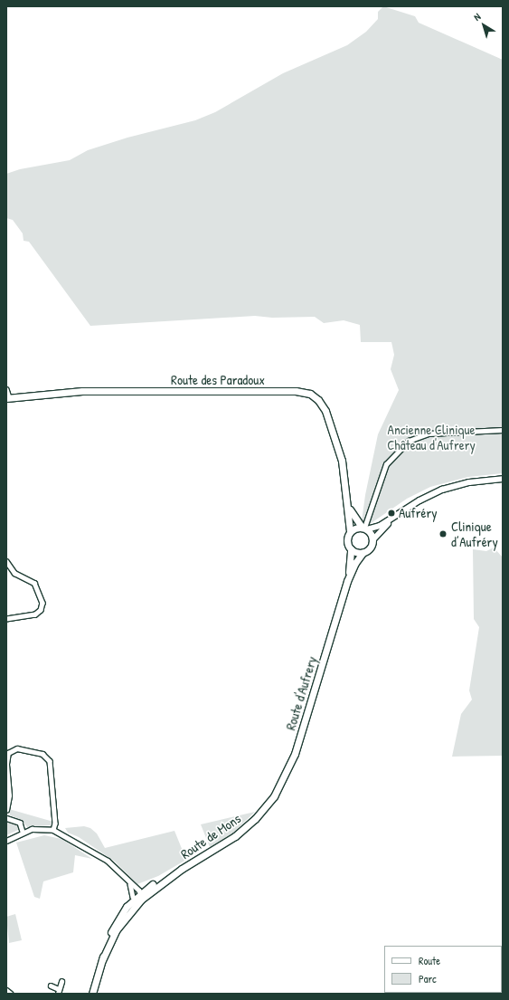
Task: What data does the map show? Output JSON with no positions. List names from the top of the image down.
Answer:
{
  "streets": {
    "main road": ["Route des Paradoux", "Route d'Aufrery", "Route de Mons"]
  },
  "crossings": [
    ["Route des Paradoux", "Route d'Aufrery"],
    ["Route d'Aufrery", "Route de Mons"]
  ],
  "parks": ["Ancienne Clinique Château d'Aufrery"],
  "places": ["Aufréry", "Clinique d’Aufréry"],
  "legend": ["Route", "Parc"],
  "north": "top left"
}
